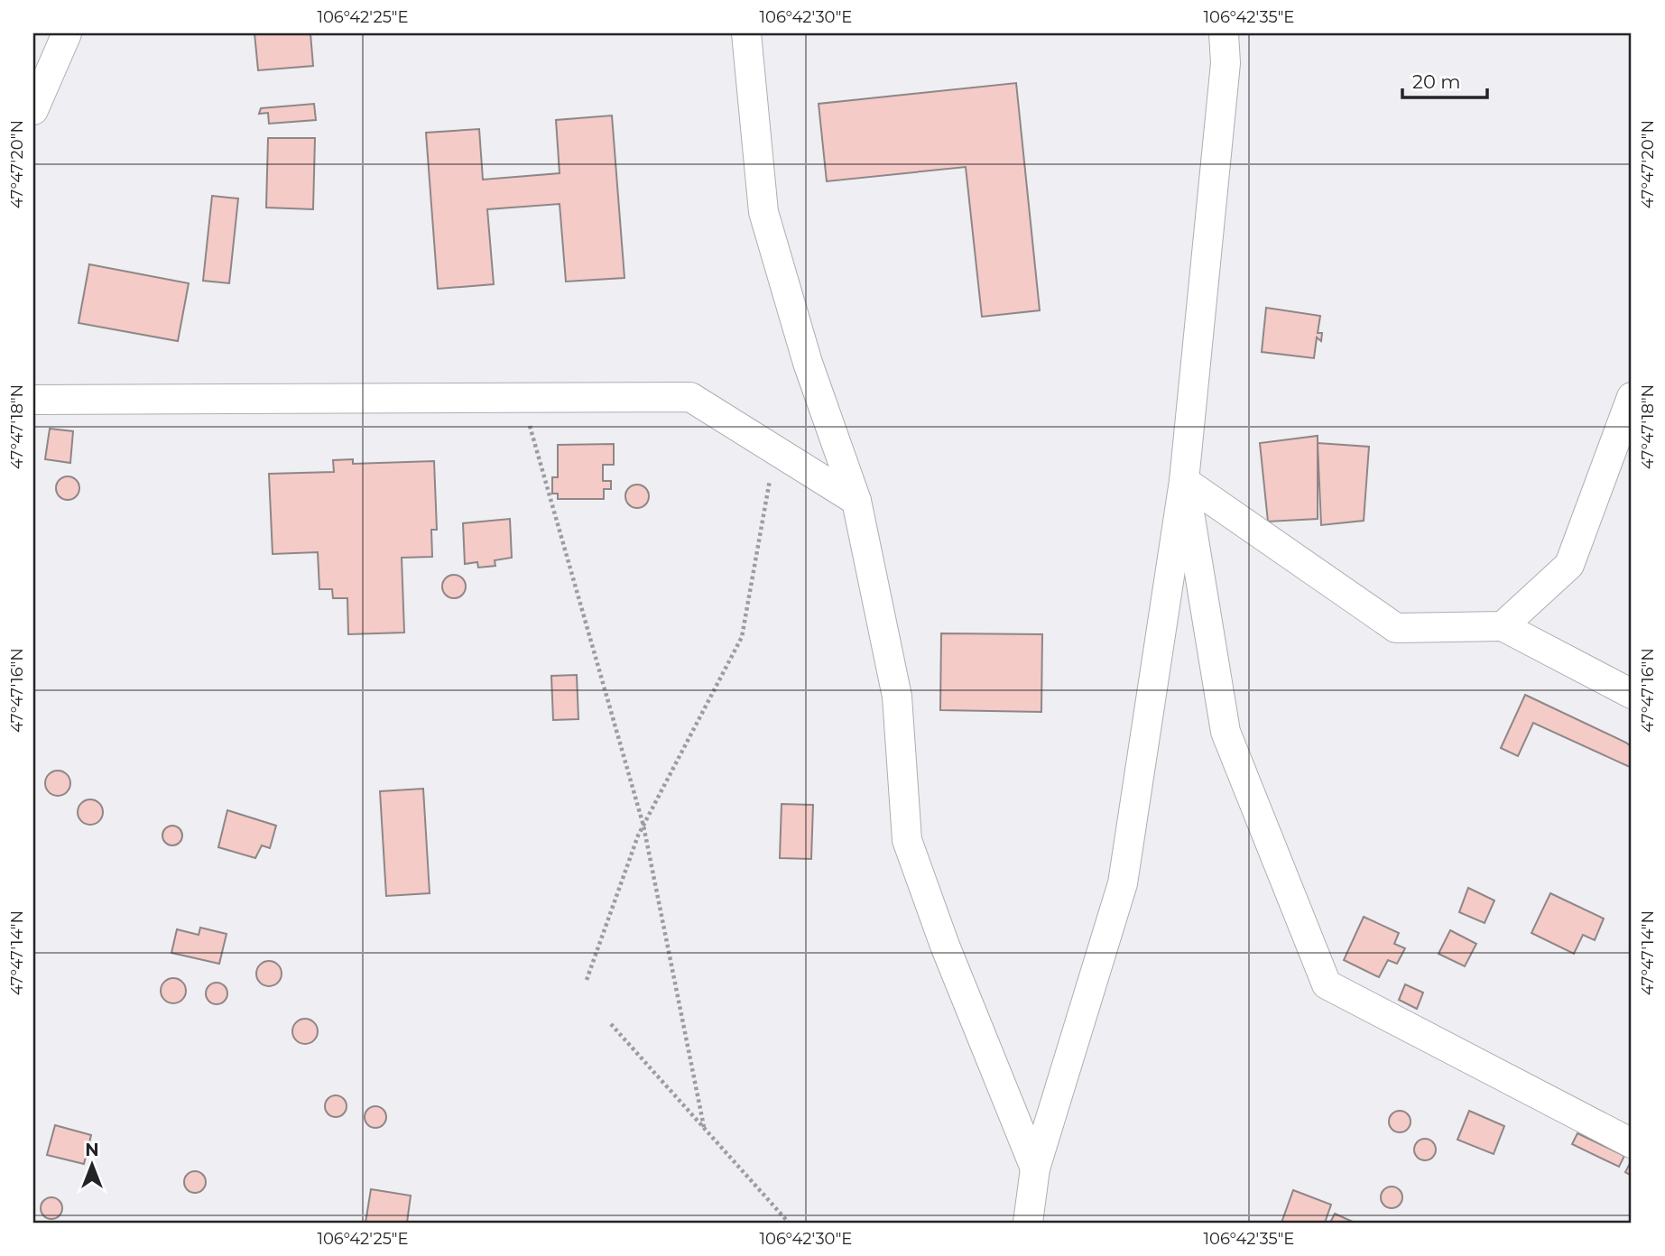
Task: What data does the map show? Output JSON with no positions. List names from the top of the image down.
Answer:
{
  "scale_bar": "20 m",
  "north": "top",
  "coordinates": [
    "106°42'25\"E",
    "106°42'30\"E",
    "106°42'35\"E",
    "47°47'20\"N",
    "47°47'18\"N",
    "47°47'16\"N",
    "47°47'14\"N"
  ]
}
